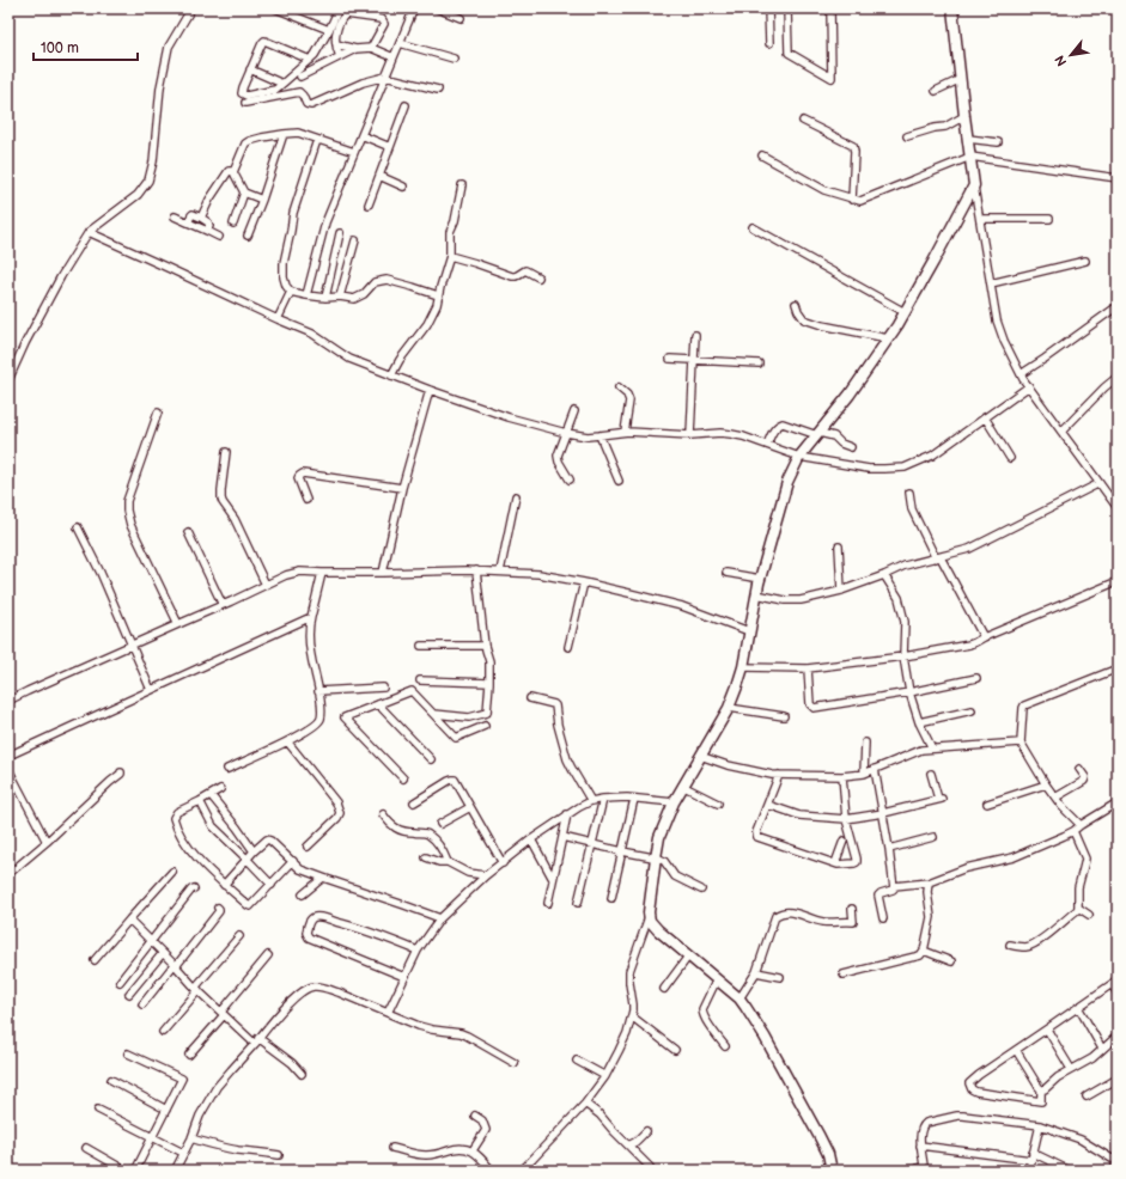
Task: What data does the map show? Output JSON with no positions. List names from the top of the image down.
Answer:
{
  "scale_bar": "100 m",
  "north": "bottom left"
}
